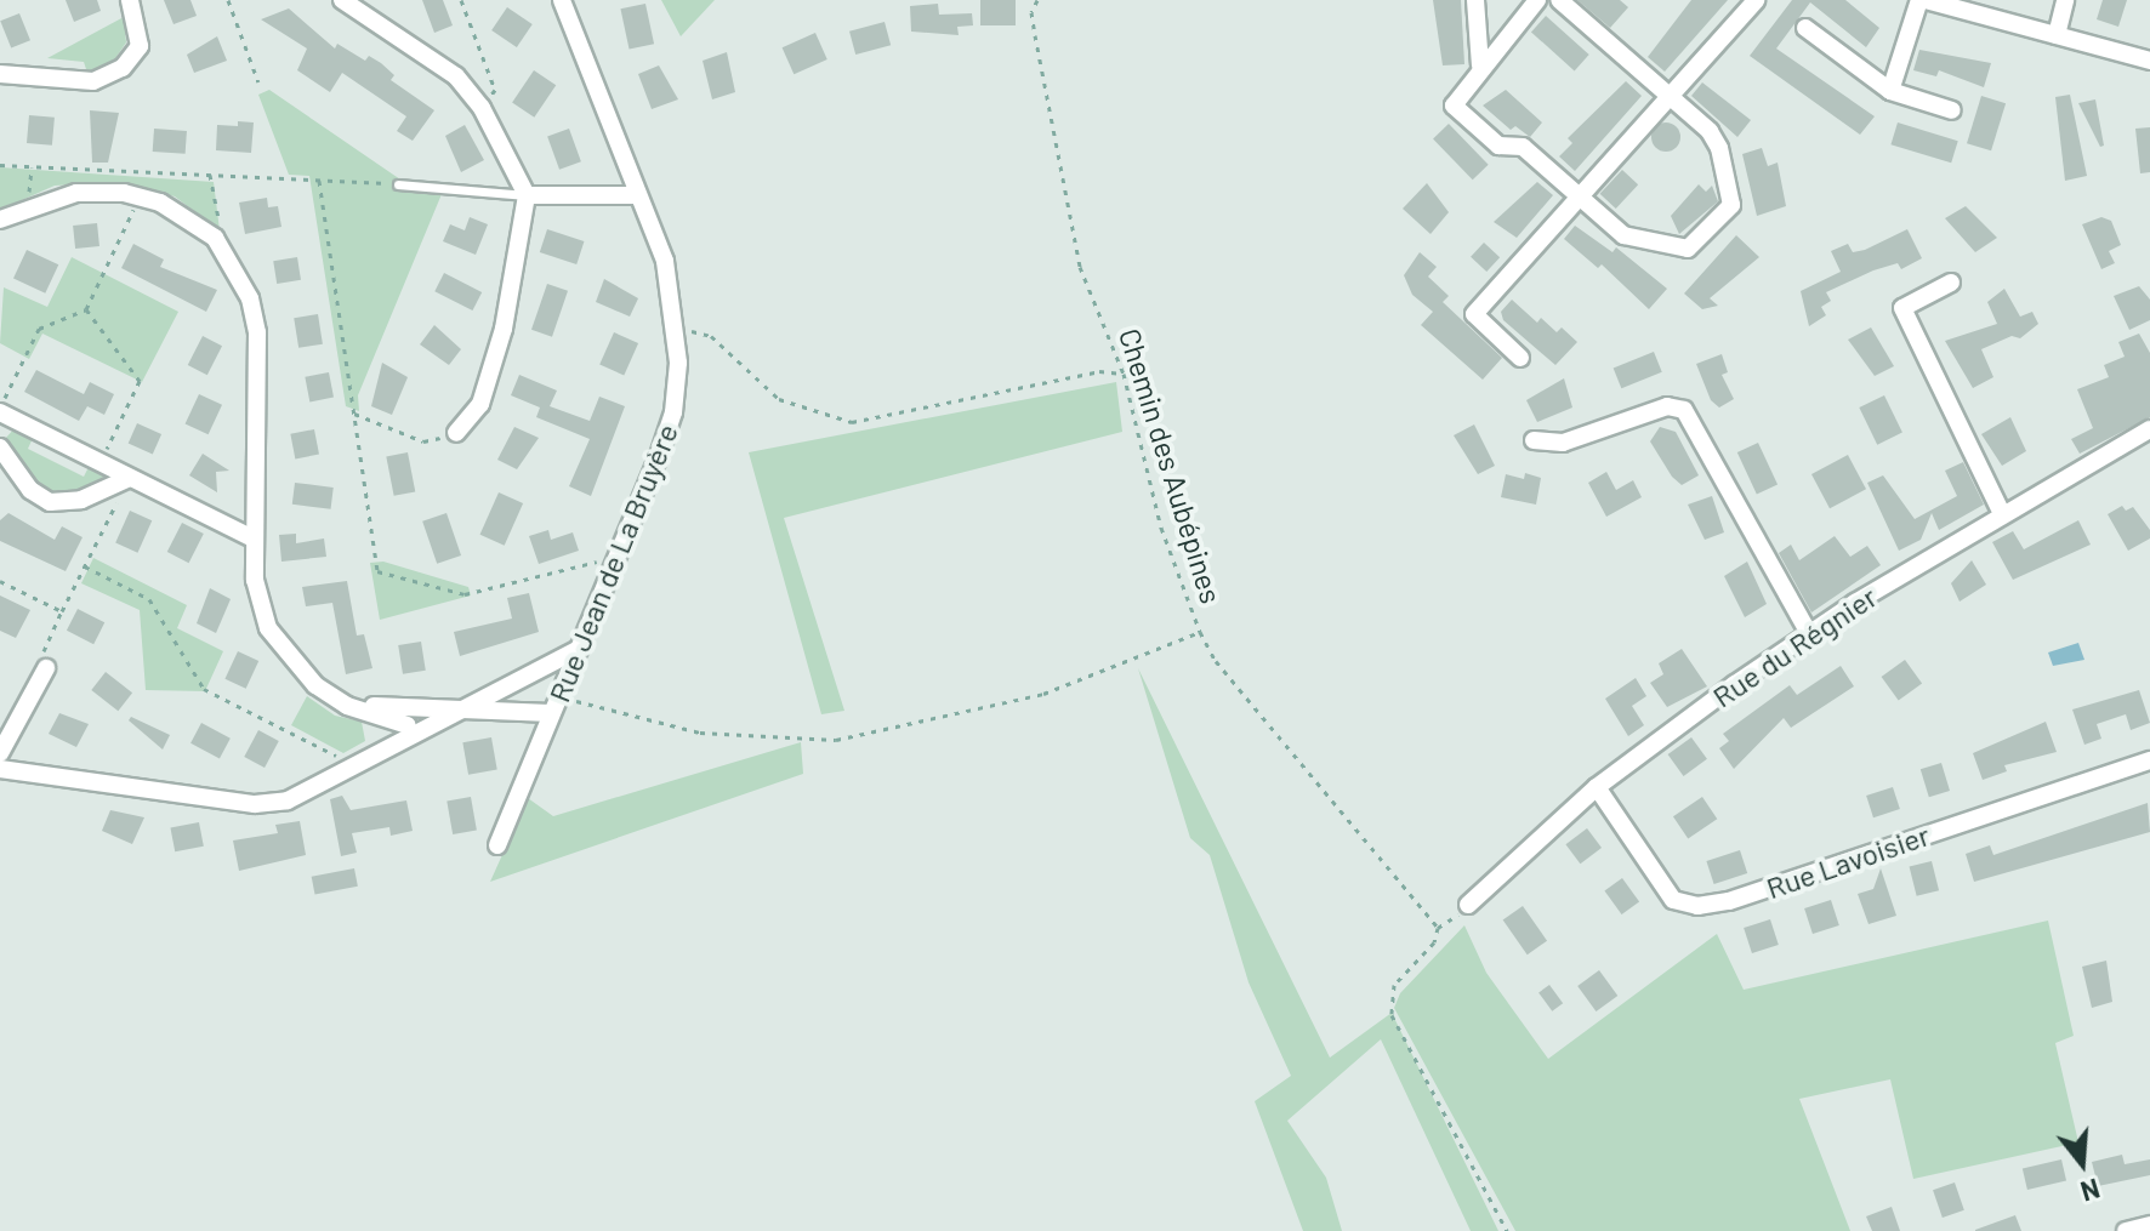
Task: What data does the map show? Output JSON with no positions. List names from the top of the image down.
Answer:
{
  "streets": {
    "street": ["Rue Jean de La Bruyère", "Rue du Régnier", "Rue Lavoisier"],
    "path": ["Chemin des Aubépines"]
  },
  "crossings": [
    ["Rue du Régnier", "Rue Lavoisier"]
  ],
  "north": "bottom"
}
